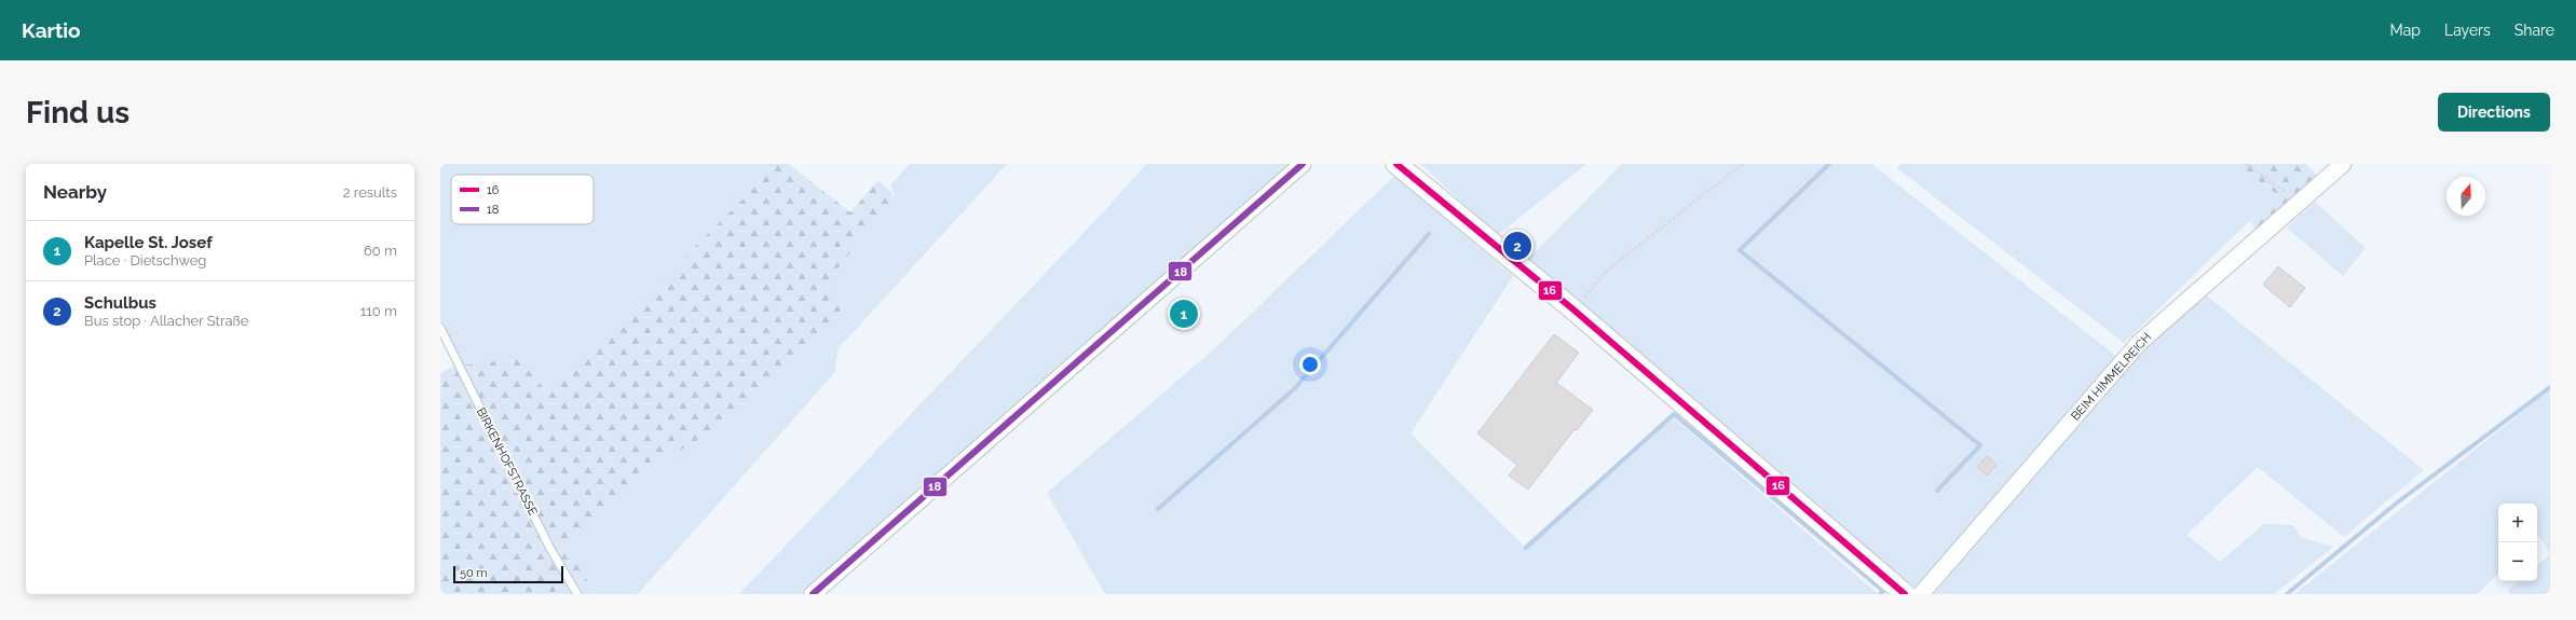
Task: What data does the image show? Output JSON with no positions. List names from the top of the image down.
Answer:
{
  "streets": {
    "street": ["BEIM HIMMELREICH"],
    "lane": ["BIRKENHOFSTRASSE"]
  },
  "lines": ["transit line 16", "transit line 18"],
  "legend": ["16", "18"],
  "scale_bar": "50 m",
  "north": "top",
  "page": {
    "header": "Kartio",
    "nav": ["Map", "Layers", "Share"],
    "buttons": "Directions",
    "title": "Find us",
    "heading": ["Nearby", "2 results"],
    "list": [
      {
        "mark": "1",
        "name": "Kapelle St. Josef",
        "note": "Place · Dietschweg",
        "value": "60 m"
      },
      {
        "mark": "2",
        "name": "Schulbus",
        "note": "Bus stop · Allacher Straße",
        "value": "110 m"
      }
    ],
    "pins": ["2", "1"],
    "map_buttons": ["+", "−"],
    "scale": "50 m"
  }
}
